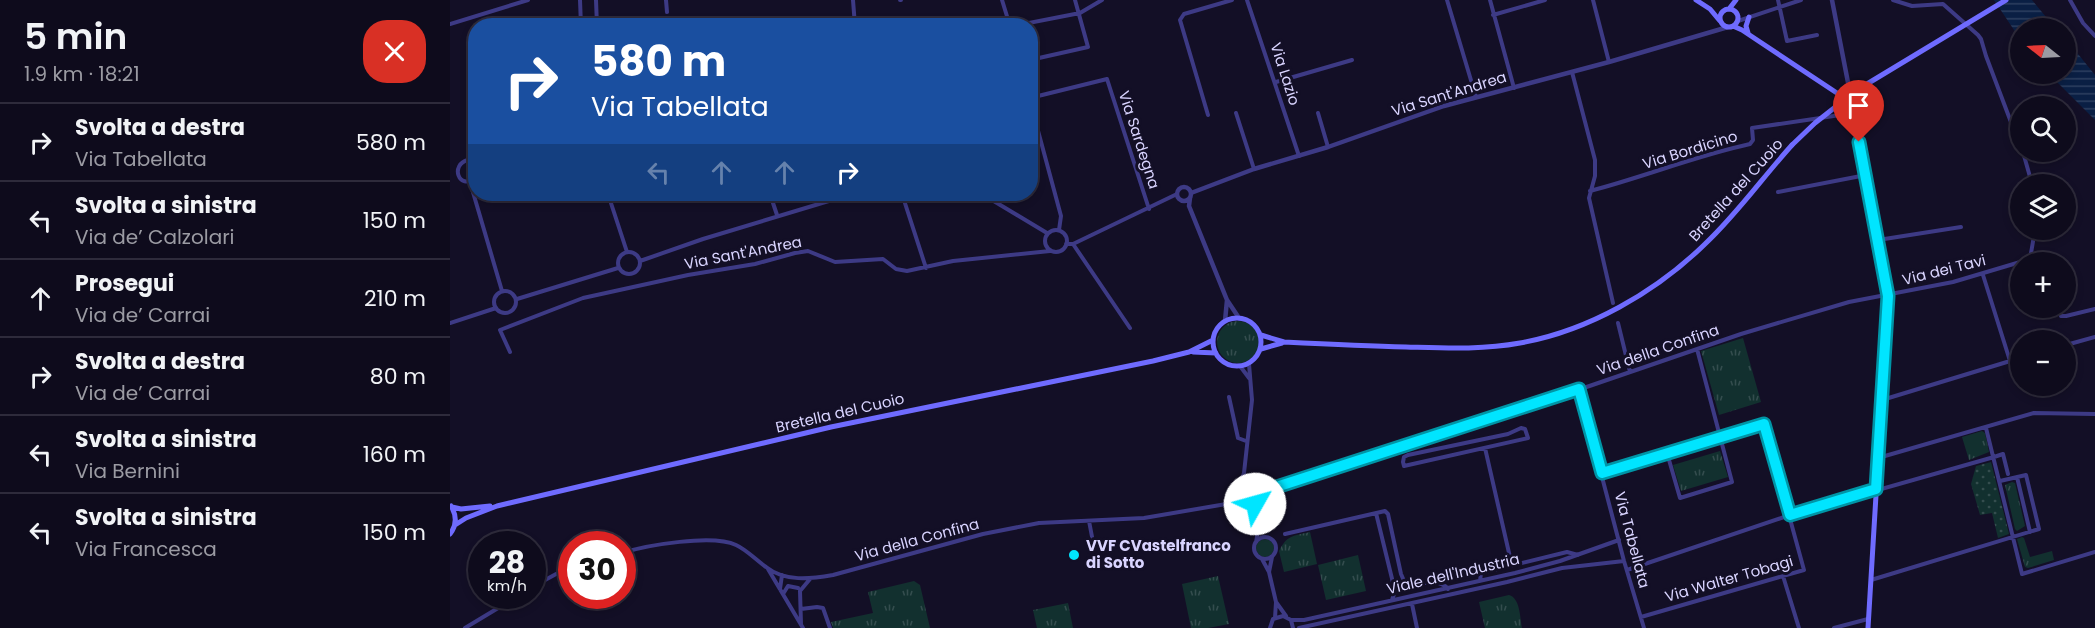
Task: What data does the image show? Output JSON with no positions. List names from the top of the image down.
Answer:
{
  "streets": {
    "main road": ["Bretella del Cuoio"],
    "street": [
      "Via Lazio",
      "Via Sant'Andrea",
      "Via Sardegna",
      "Via Bordicino",
      "Via dei Tavi",
      "Via della Confina",
      "Via Tabellata",
      "Viale dell'Industria",
      "Via Walter Tobagi"
    ]
  },
  "crossings": [
    ["Via Lazio", "Via Sant'Andrea"],
    ["Via Sant'Andrea", "Via Sardegna"],
    ["Via dei Tavi", "Via della Confina"],
    ["Via della Confina", "Via Tabellata"],
    ["Via Tabellata", "Viale dell'Industria"],
    ["Via Tabellata", "Via Walter Tobagi"]
  ],
  "places": ["VVF CVastelfranco di Sotto"],
  "north": "left",
  "page": {
    "heading": ["5 min", "1.9 km · 18:21"],
    "map_buttons": ["+", "−"],
    "turn": ["580 m", "Via Tabellata"],
    "list": [
      {
        "name": "Svolta a destra",
        "note": "Via Tabellata",
        "value": "580 m"
      },
      {
        "name": "Svolta a sinistra",
        "note": "Via de’ Calzolari",
        "value": "150 m"
      },
      {
        "name": "Prosegui",
        "note": "Via de’ Carrai",
        "value": "210 m"
      },
      {
        "name": "Svolta a destra",
        "note": "Via de’ Carrai",
        "value": "80 m"
      },
      {
        "name": "Svolta a sinistra",
        "note": "Via Bernini",
        "value": "160 m"
      },
      {
        "name": "Svolta a sinistra",
        "note": "Via Francesca",
        "value": "150 m"
      }
    ],
    "speed": "28 km/h",
    "limit": "30"
  }
}
